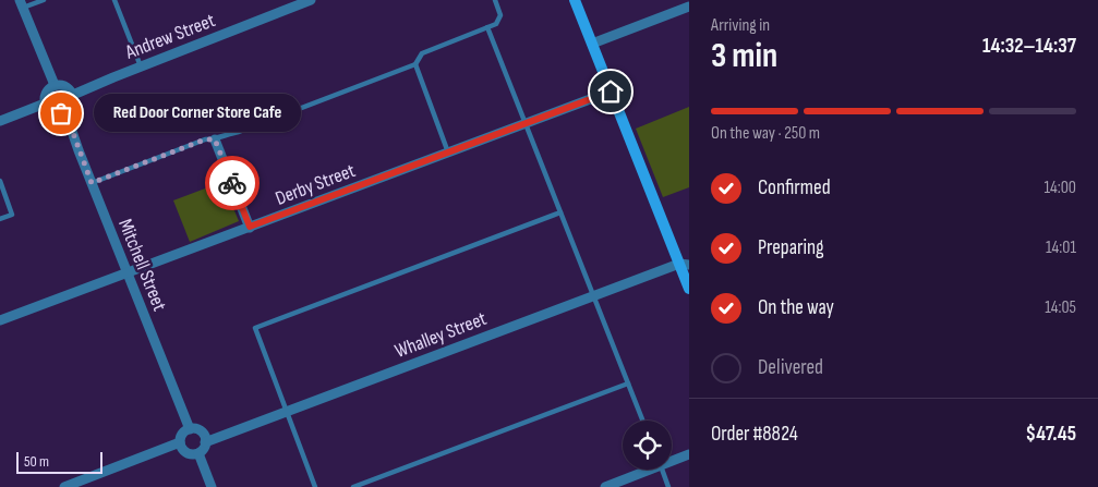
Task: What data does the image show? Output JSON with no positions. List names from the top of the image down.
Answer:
{
  "streets": {
    "street": [
      "Andrew Street",
      "Derby Street",
      "Mitchell Street",
      "Whalley Street"
    ]
  },
  "crossings": [
    ["Andrew Street", "Mitchell Street"],
    ["Derby Street", "Mitchell Street"],
    ["Mitchell Street", "Whalley Street"]
  ],
  "places": ["Red Door Corner Store Cafe"],
  "scale_bar": "50 m",
  "page": {
    "heading": ["3 min", "Arriving in", "14:32–14:37"],
    "panel": ["Order #8824", "$47.45"],
    "bar": "On the way · 250 m",
    "bubble": "Red Door Corner Store Cafe",
    "list": [
      ["Confirmed", "14:00"],
      ["Preparing", "14:01"],
      ["On the way", "14:05"],
      "Delivered"
    ],
    "scale": "50 m"
  }
}
